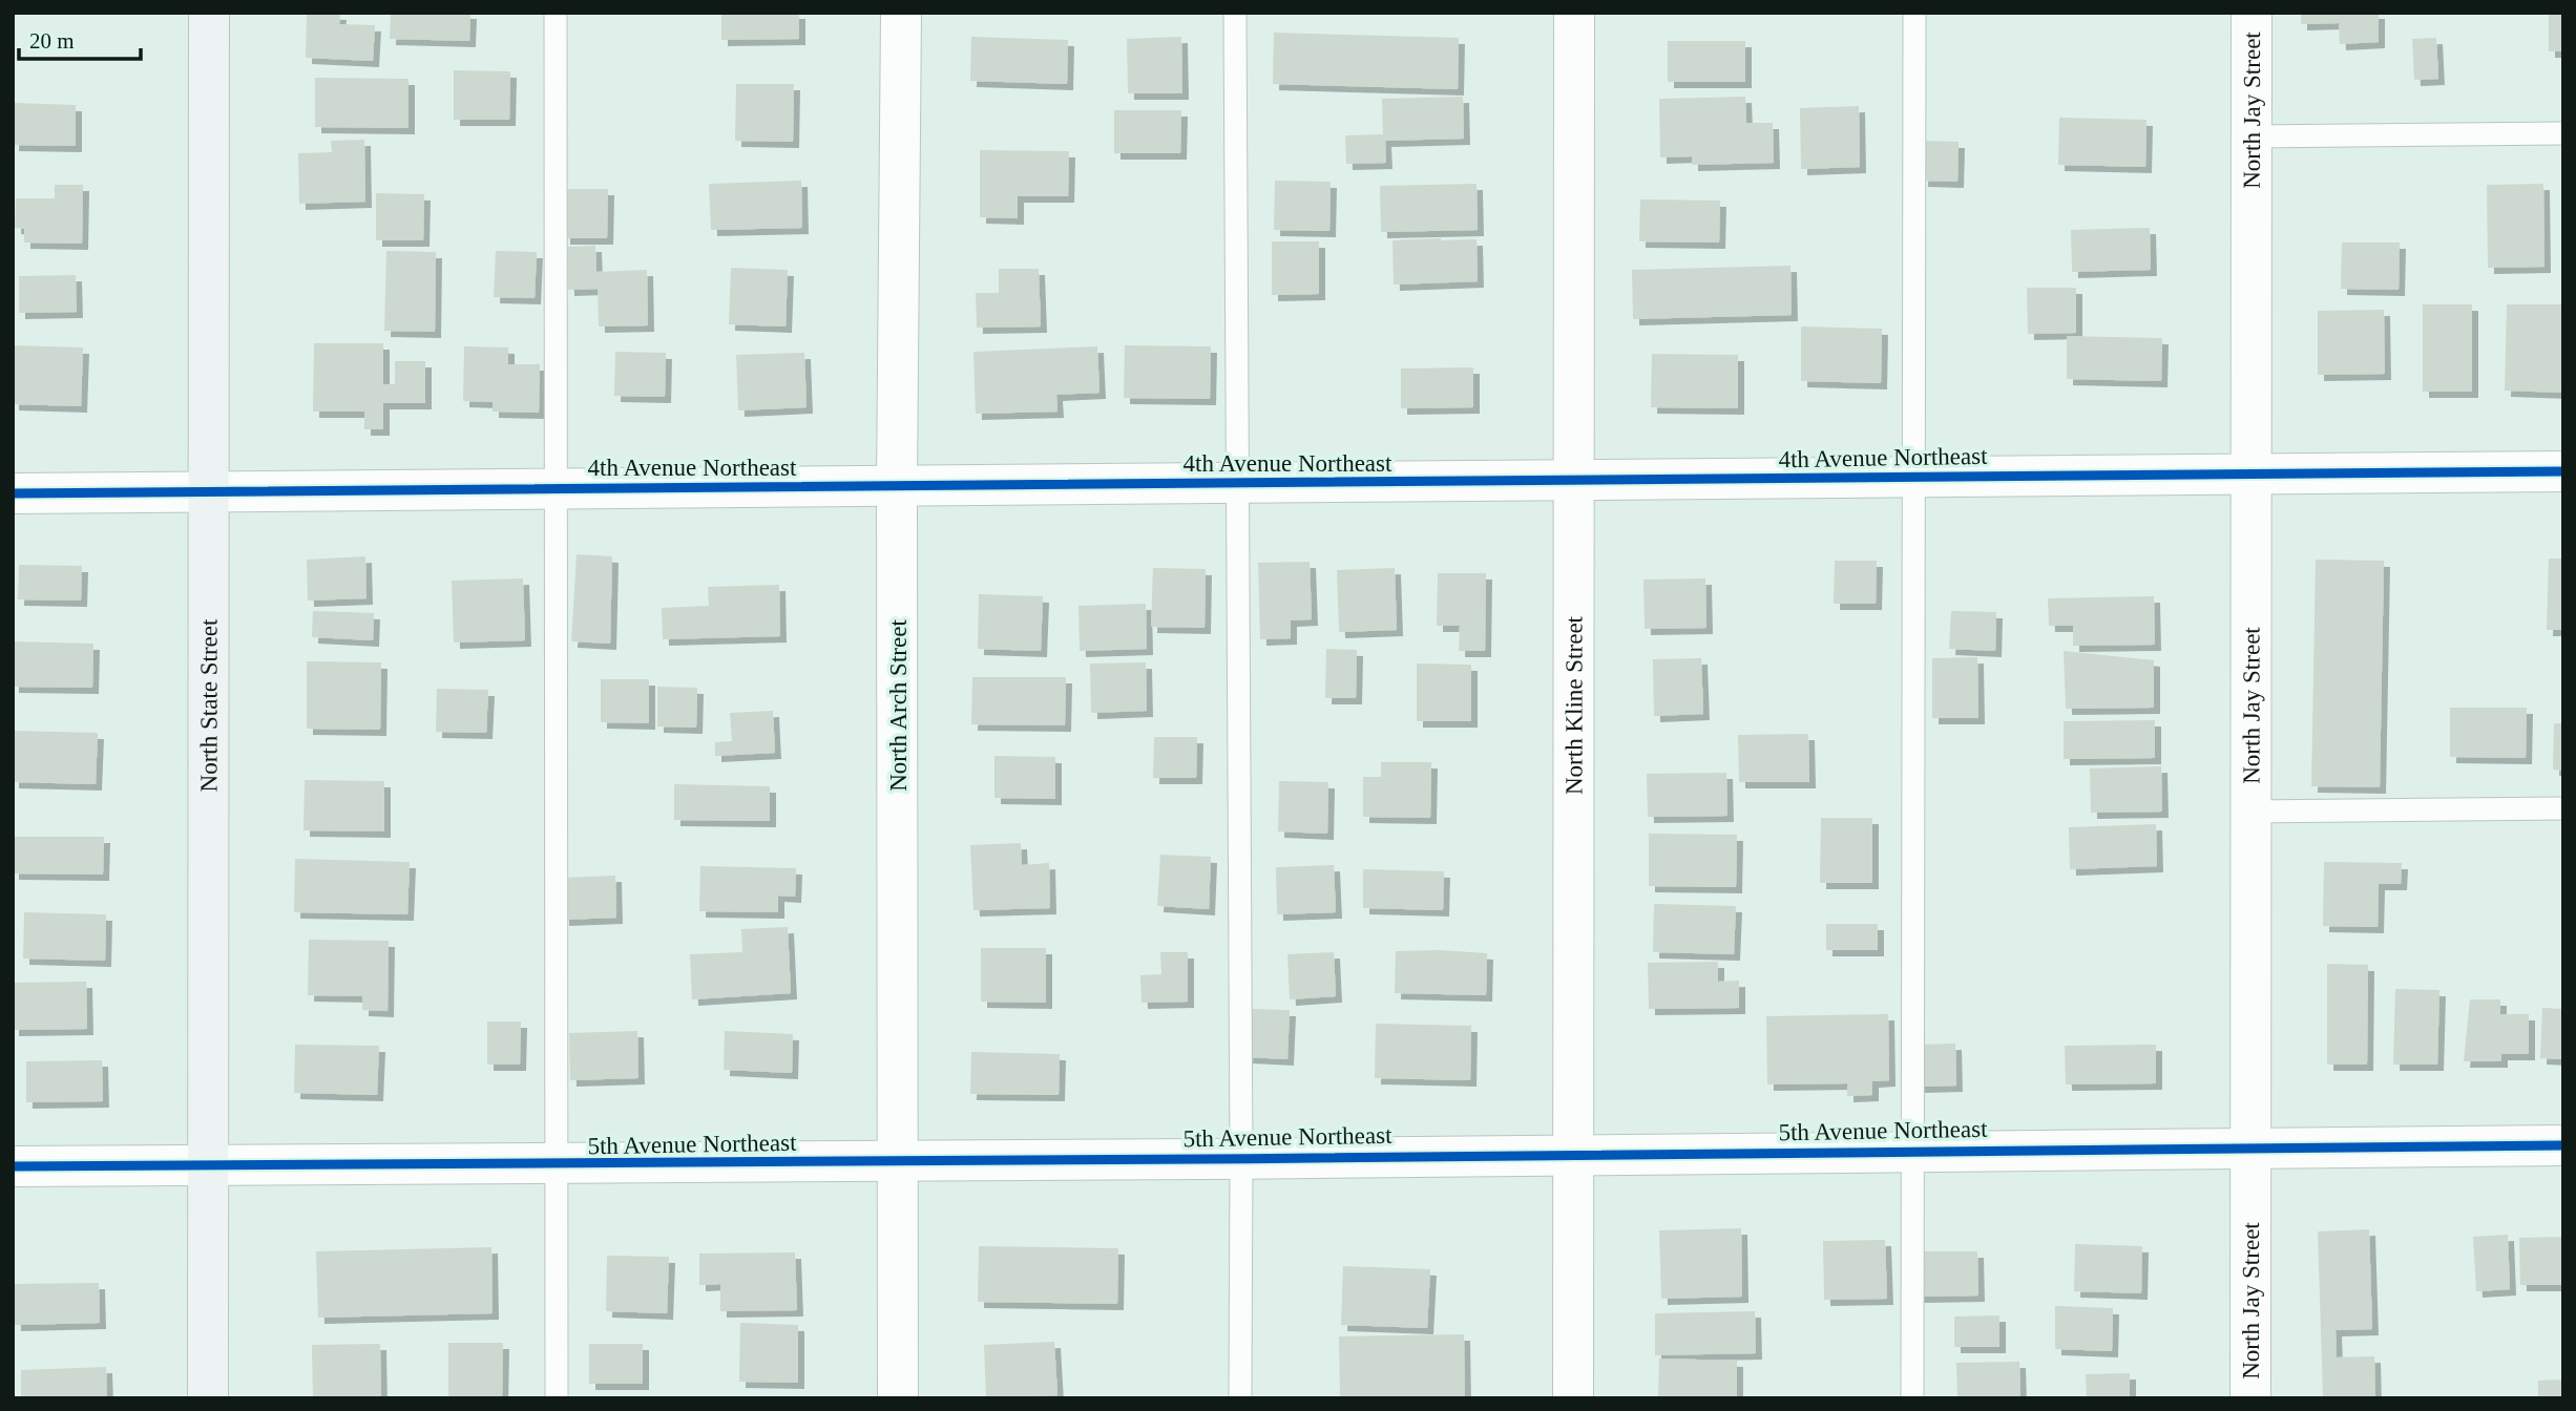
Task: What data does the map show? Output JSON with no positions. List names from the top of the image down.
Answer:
{
  "streets": {
    "street": [
      "North Jay Street",
      "4th Avenue Northeast",
      "North State Street",
      "North Arch Street",
      "North Kline Street",
      "5th Avenue Northeast"
    ]
  },
  "crossings": [
    ["North Jay Street", "4th Avenue Northeast"],
    ["North Jay Street", "5th Avenue Northeast"],
    ["4th Avenue Northeast", "North State Street"],
    ["4th Avenue Northeast", "North Arch Street"],
    ["4th Avenue Northeast", "North Kline Street"],
    ["North State Street", "5th Avenue Northeast"],
    ["North Arch Street", "5th Avenue Northeast"],
    ["North Kline Street", "5th Avenue Northeast"]
  ],
  "scale_bar": "20 m"
}
